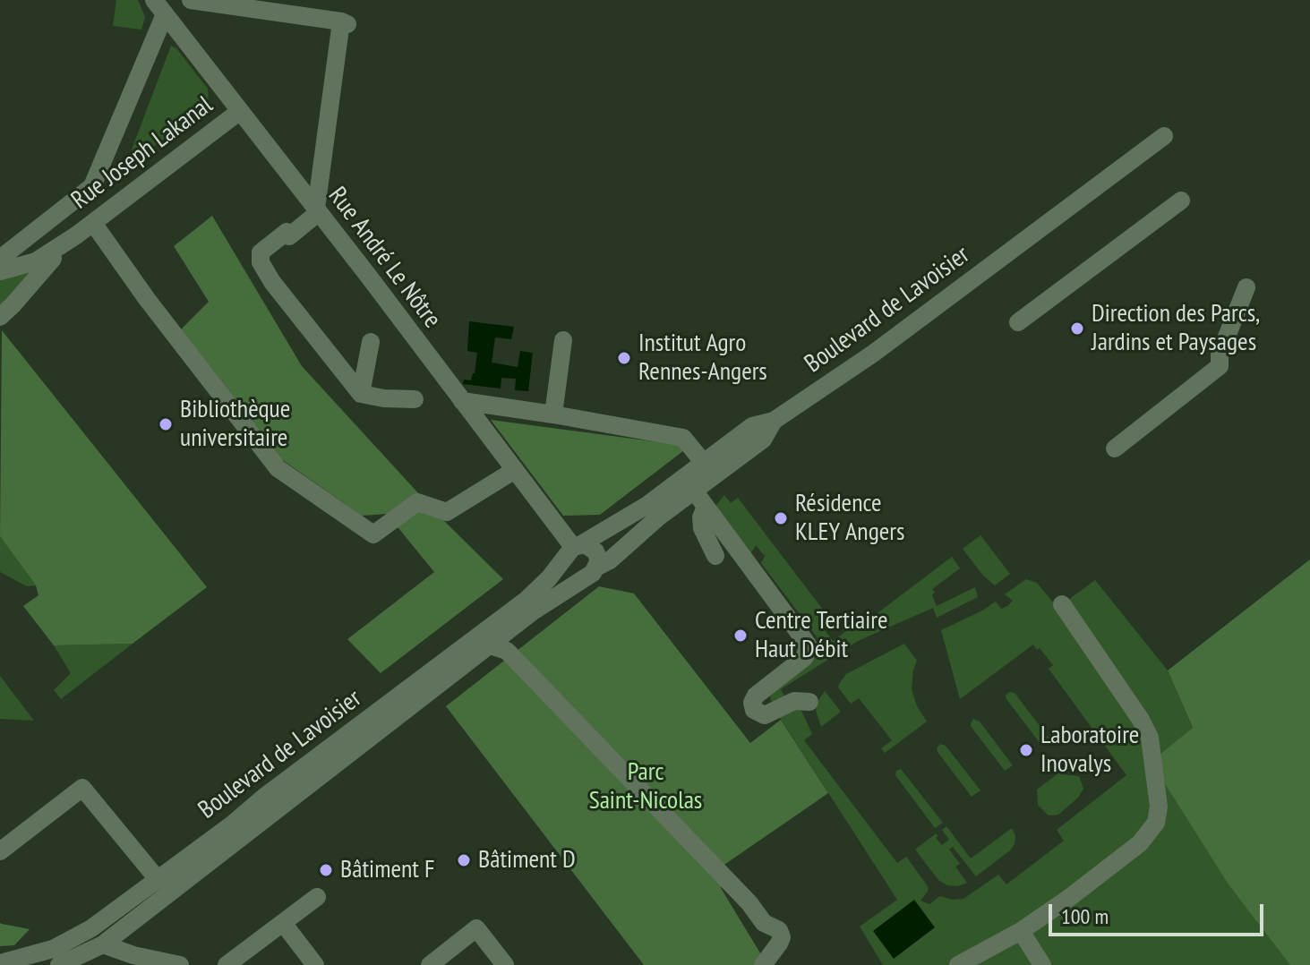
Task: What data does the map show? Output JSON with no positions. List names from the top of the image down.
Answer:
{
  "streets": {
    "street": ["Rue Joseph Lakanal", "Rue André Le Nôtre", "Boulevard de Lavoisier"]
  },
  "crossings": [
    ["Rue Joseph Lakanal", "Rue André Le Nôtre"],
    ["Rue André Le Nôtre", "Boulevard de Lavoisier"]
  ],
  "parks": ["Parc Saint-Nicolas"],
  "places": [
    "Direction des Parcs, Jardins et Paysages",
    "Institut Agro Rennes-Angers",
    "Bibliothèque universitaire",
    "Résidence KLEY Angers",
    "Centre Tertiaire Haut Débit",
    "Laboratoire Inovalys",
    "Bâtiment D",
    "Bâtiment F"
  ],
  "scale_bar": "100 m"
}
